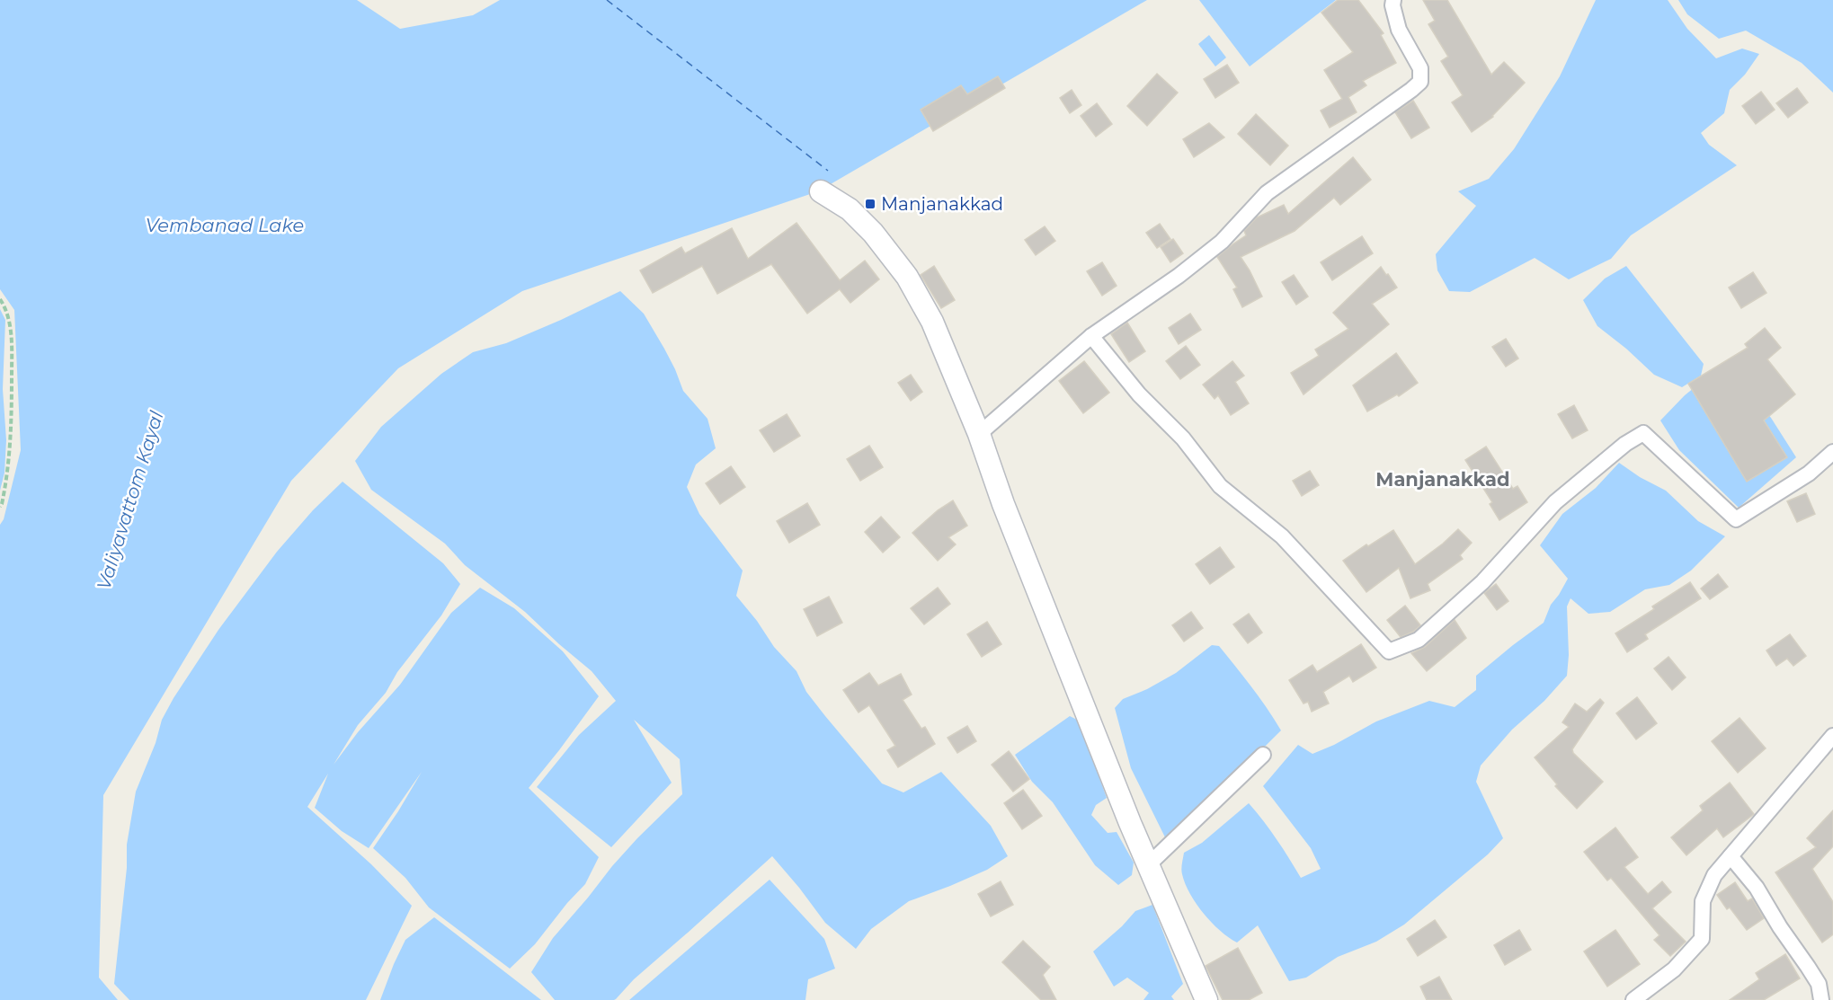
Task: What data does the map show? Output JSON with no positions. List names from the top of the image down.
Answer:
{
  "districts": ["Manjanakkad"],
  "water": ["Vembanad Lake", "Valiyavattom Kayal"],
  "places": {
    "transit": ["Manjanakkad"]
  }
}
